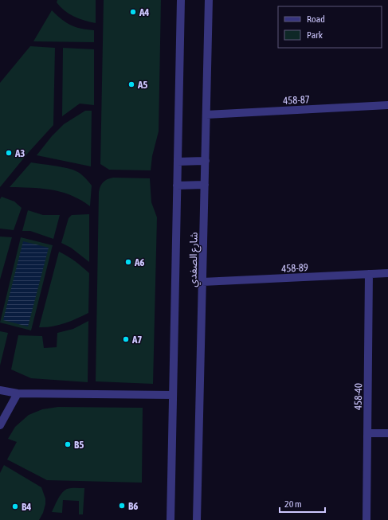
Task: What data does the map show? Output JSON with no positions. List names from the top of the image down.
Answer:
{
  "streets": {
    "street": [
      "458-87",
      "شارع الصفدي",
      "458-89",
      "458-40"
    ]
  },
  "crossings": [
    ["458-87", "شارع الصفدي"],
    ["شارع الصفدي", "458-89"],
    ["458-89", "458-40"]
  ],
  "places": [
    "A4",
    "A5",
    "A3",
    "A6",
    "A7",
    "B5",
    "B6",
    "B4"
  ],
  "legend": ["Road", "Park"],
  "scale_bar": "20 m"
}
